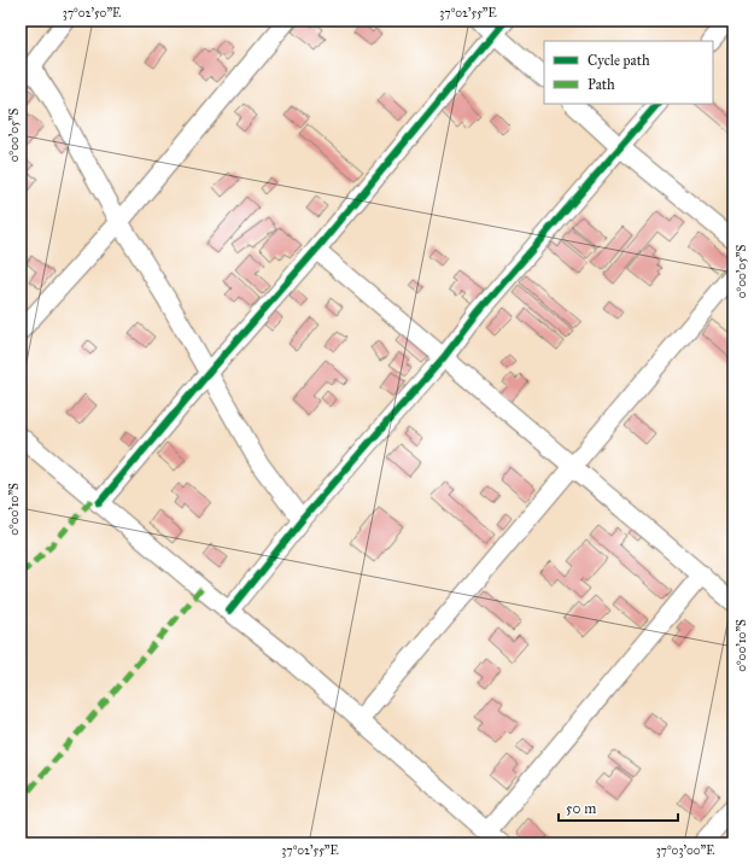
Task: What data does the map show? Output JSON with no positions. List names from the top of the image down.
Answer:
{
  "legend": ["Cycle path", "Path"],
  "scale_bar": "50 m",
  "coordinates": [
    "37°02'50\"E",
    "37°02'55\"E",
    "0°00'05\"S",
    "0°00'10\"S",
    "37°03'00\"E"
  ]
}
